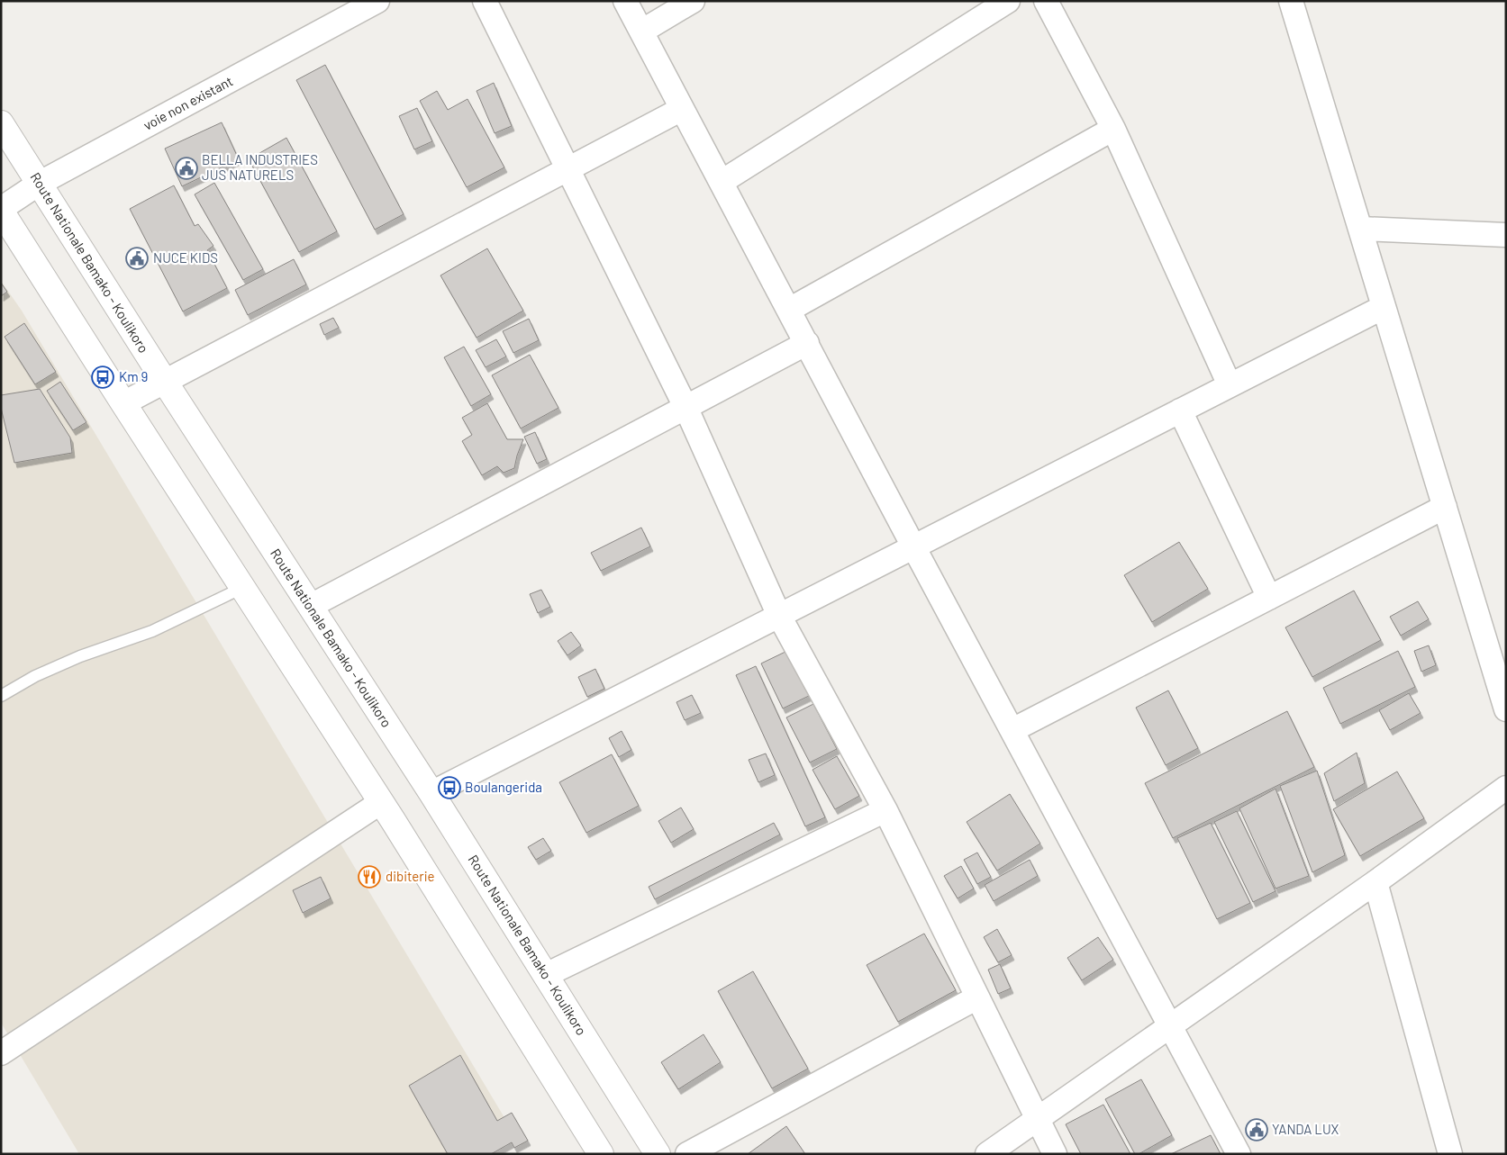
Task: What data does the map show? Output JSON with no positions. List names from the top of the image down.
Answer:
{
  "streets": {
    "main road": ["Route Nationale Bamako - Koulikoro"],
    "street": ["voie non existant"]
  },
  "crossings": [
    ["voie non existant", "Route Nationale Bamako - Koulikoro"]
  ],
  "places": {
    "public building": ["BELLA INDUSTRIES JUS NATURELS", "NUCE KIDS", "YANDA LUX"],
    "bus stop": ["Km 9", "Boulangerida"],
    "restaurant": ["dibiterie"]
  }
}
